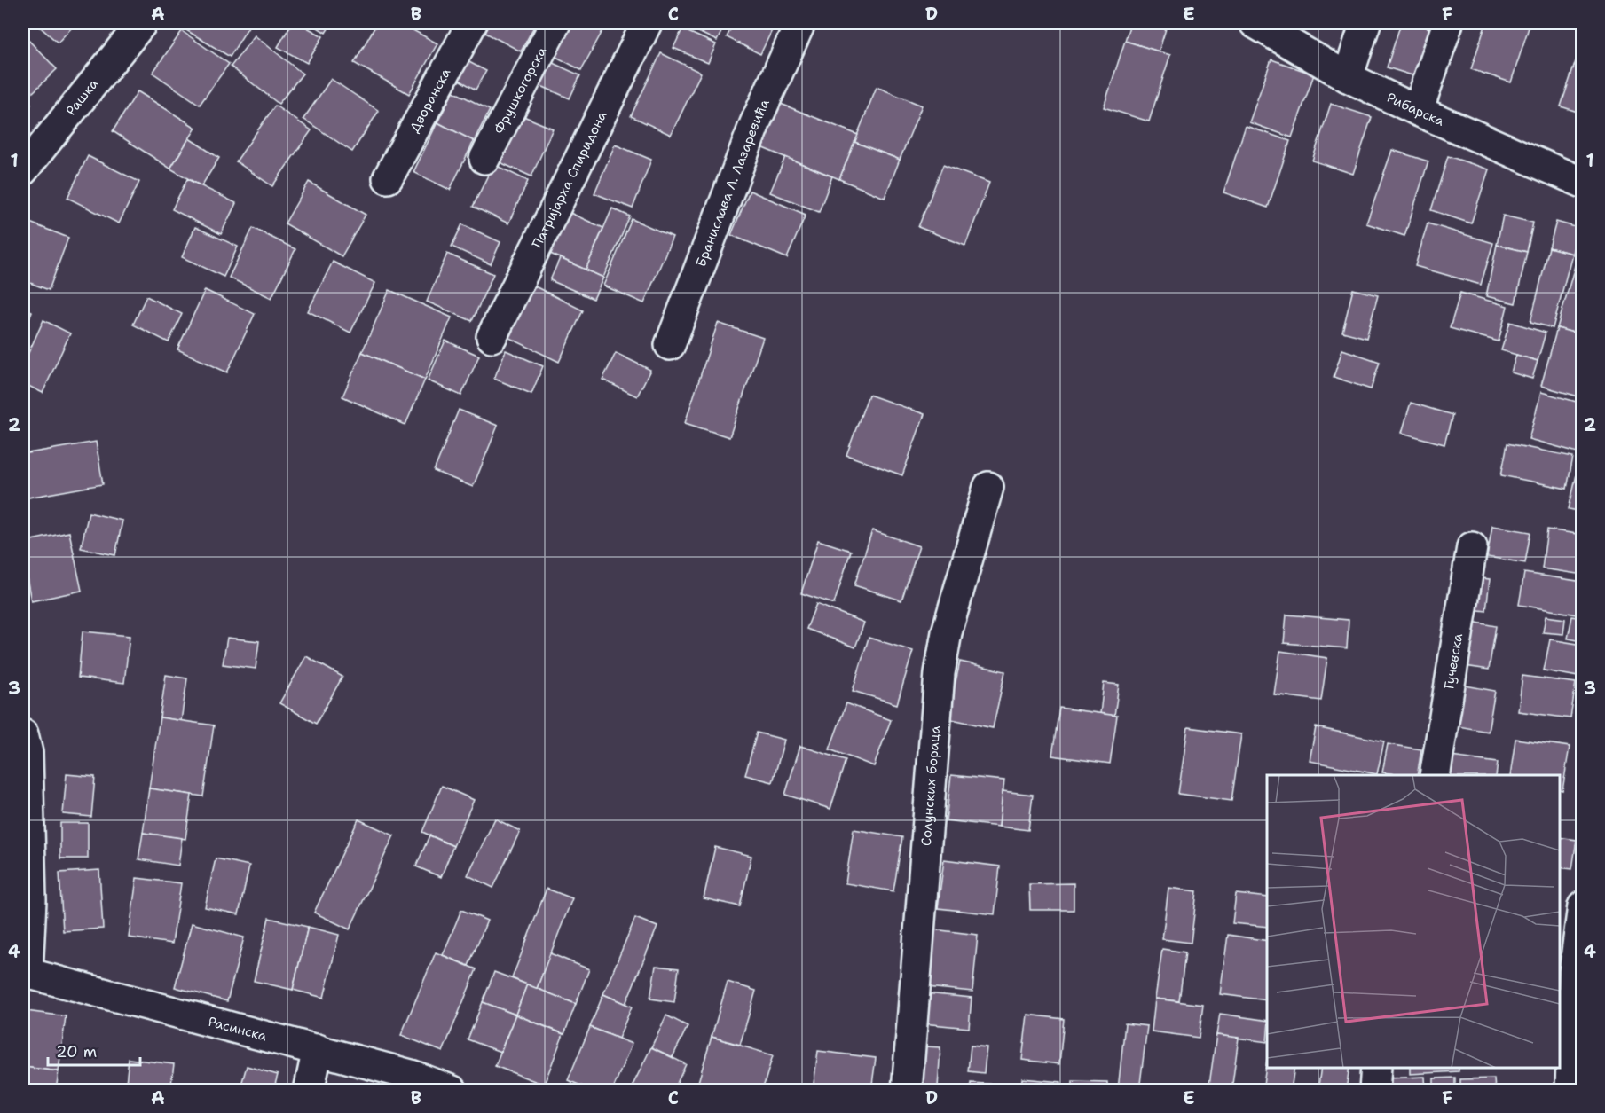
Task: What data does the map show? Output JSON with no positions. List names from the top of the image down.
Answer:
{
  "streets": {
    "street": [
      "Фрушкогорска",
      "Рашка",
      "Дворанска",
      "Рибарска",
      "Патријарха Спиридона",
      "Бранислава Л. Лазаревића",
      "Гучевска",
      "Солунских бораца",
      "Расинска"
    ]
  },
  "scale_bar": "20 m",
  "grid": {
    "columns": [
      "A",
      "B",
      "C",
      "D",
      "E",
      "F"
    ],
    "rows": [
      "1",
      "2",
      "3",
      "4"
    ]
  }
}
